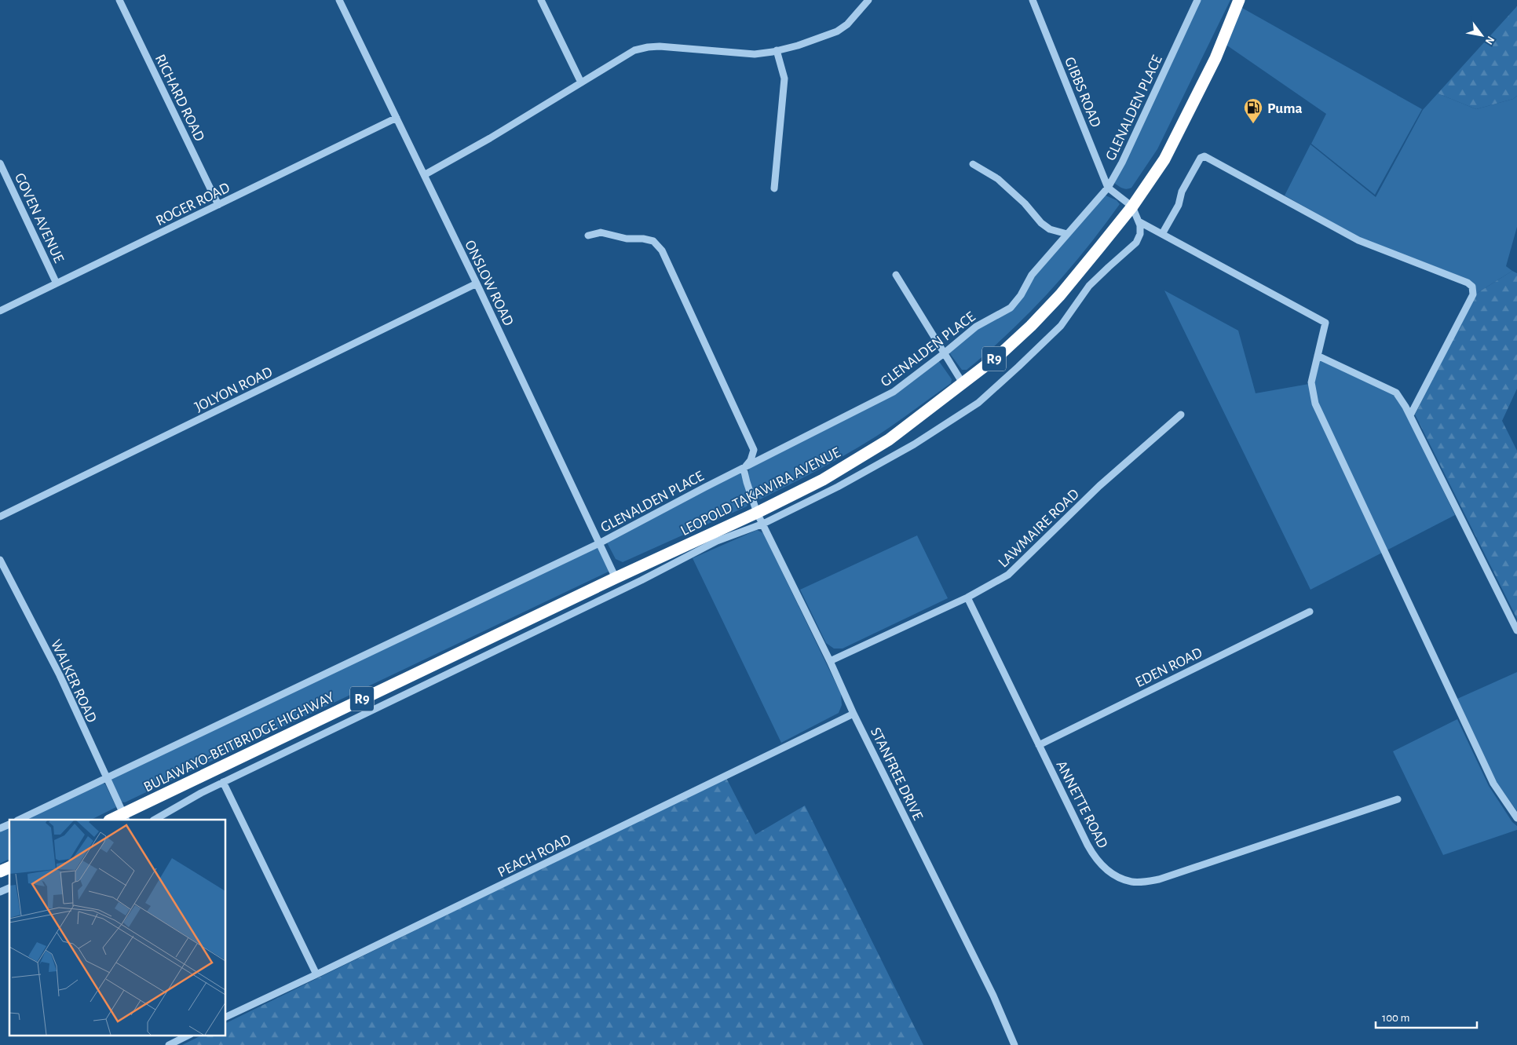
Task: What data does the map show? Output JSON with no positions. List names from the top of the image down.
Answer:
{
  "streets": {
    "highway": ["R9", "LEOPOLD TAKAWIRA AVENUE", "BULAWAYO-BEITBRIDGE HIGHWAY"],
    "street": [
      "GIBBS ROAD",
      "RICHARD ROAD",
      "GLENALDEN PLACE",
      "ROGER ROAD",
      "GOVEN AVENUE",
      "ONSLOW ROAD",
      "JOLYON ROAD",
      "LAWMAIRE ROAD",
      "EDEN ROAD",
      "WALKER ROAD",
      "STANFREE DRIVE",
      "ANNETTE ROAD",
      "PEACH ROAD"
    ]
  },
  "crossings": [
    ["GIBBS ROAD", "GLENALDEN PLACE"],
    ["RICHARD ROAD", "ROGER ROAD"],
    ["GLENALDEN PLACE", "ONSLOW ROAD"],
    ["GLENALDEN PLACE", "WALKER ROAD"],
    ["GLENALDEN PLACE", "STANFREE DRIVE"],
    ["ROGER ROAD", "GOVEN AVENUE"],
    ["ROGER ROAD", "ONSLOW ROAD"],
    ["ONSLOW ROAD", "JOLYON ROAD"],
    ["ONSLOW ROAD", "LEOPOLD TAKAWIRA AVENUE"],
    ["ONSLOW ROAD", "BULAWAYO-BEITBRIDGE HIGHWAY"],
    ["LEOPOLD TAKAWIRA AVENUE", "BULAWAYO-BEITBRIDGE HIGHWAY"],
    ["LEOPOLD TAKAWIRA AVENUE", "STANFREE DRIVE"],
    ["LAWMAIRE ROAD", "STANFREE DRIVE"],
    ["LAWMAIRE ROAD", "ANNETTE ROAD"],
    ["EDEN ROAD", "ANNETTE ROAD"],
    ["WALKER ROAD", "BULAWAYO-BEITBRIDGE HIGHWAY"],
    ["STANFREE DRIVE", "PEACH ROAD"]
  ],
  "places": {
    "fuel station": ["Puma"]
  },
  "scale_bar": "100 m",
  "north": "bottom right"
}
